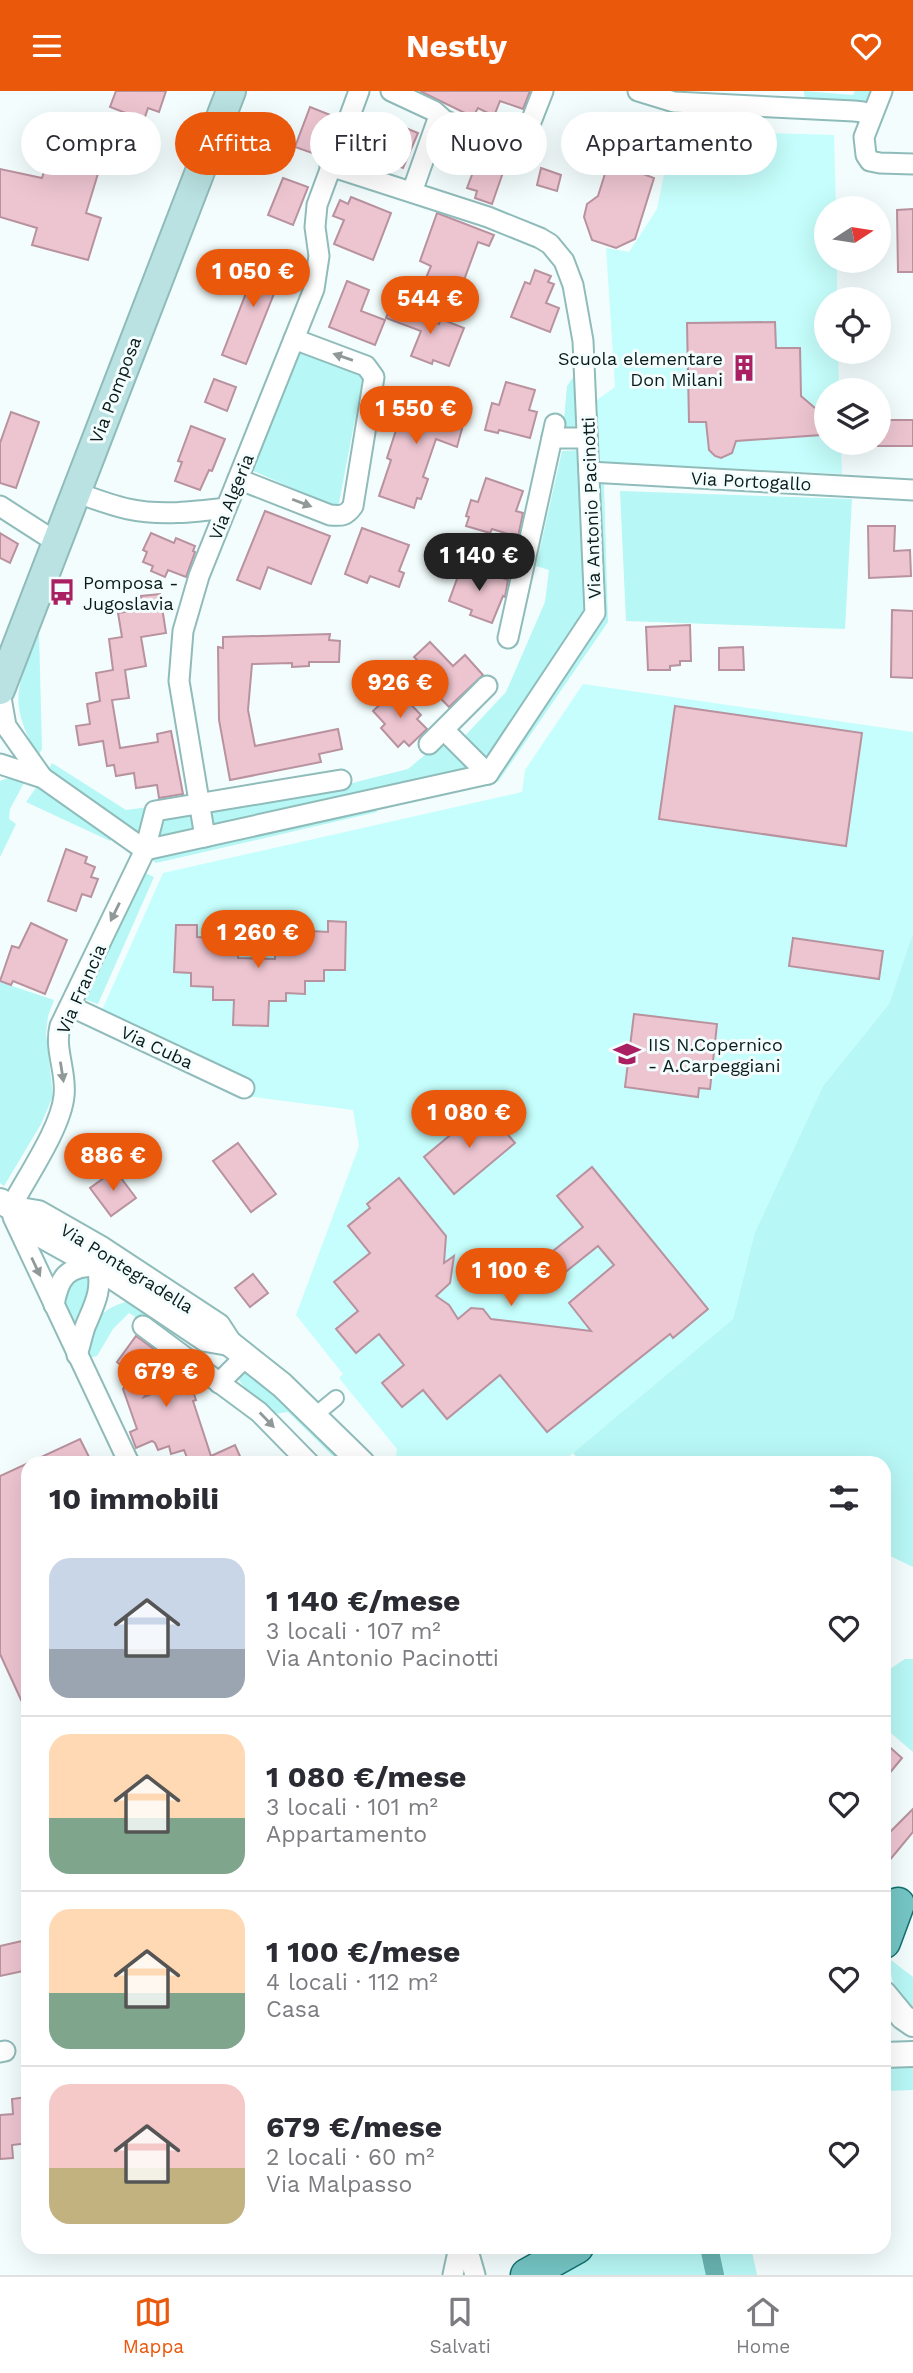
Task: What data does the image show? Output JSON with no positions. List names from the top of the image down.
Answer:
{
  "streets": {
    "main road": ["Via Pomposa"],
    "street": [
      "Via Portogallo",
      "Via Algeria",
      "Via Antonio Pacinotti",
      "Via Francia",
      "Via Cuba",
      "Via Pontegradella"
    ]
  },
  "crossings": [
    ["Via Portogallo", "Via Antonio Pacinotti"],
    ["Via Francia", "Via Cuba"],
    ["Via Francia", "Via Pontegradella"]
  ],
  "one_way": ["Via Francia"],
  "places": {
    "building": ["Scuola elementare Don Milani"],
    "bus stop": ["Pomposa - Jugoslavia"],
    "school or university": ["IIS N.Copernico - A.Carpeggiani"]
  },
  "north": "right",
  "page": {
    "header": "Nestly",
    "chip": [
      "Compra",
      "Affitta",
      "Filtri",
      "Nuovo",
      "Appartamento"
    ],
    "price": [
      "1 050 €",
      "544 €",
      "1 550 €",
      "1 140 €",
      "926 €",
      "1 260 €",
      "1 080 €",
      "886 €",
      "1 100 €",
      "679 €"
    ],
    "heading": "10 immobili",
    "list": [
      {
        "name": "1 140 €/mese",
        "note": "3 locali · 107 m² · Via Antonio Pacinotti"
      },
      {
        "name": "1 080 €/mese",
        "note": "3 locali · 101 m² · Appartamento"
      },
      {
        "name": "1 100 €/mese",
        "note": "4 locali · 112 m² · Casa"
      },
      {
        "name": "679 €/mese",
        "note": "2 locali · 60 m² · Via Malpasso"
      }
    ],
    "tabs": ["Mappa", "Salvati", "Home"]
  }
}
